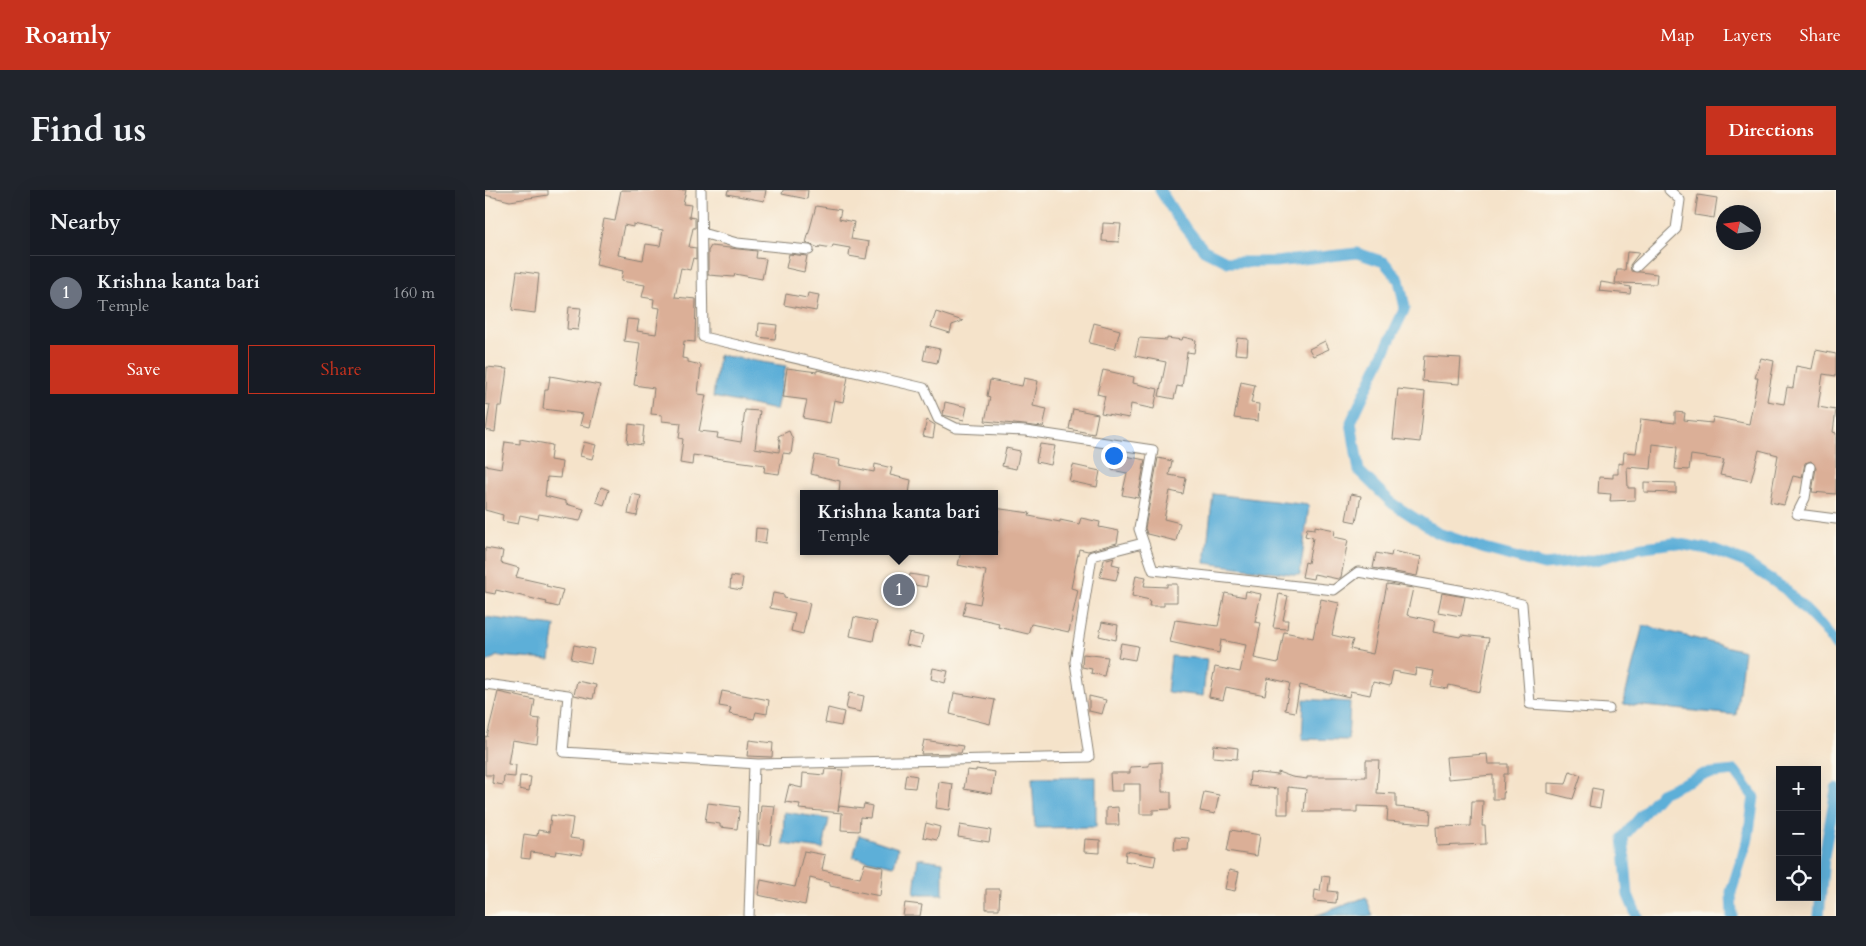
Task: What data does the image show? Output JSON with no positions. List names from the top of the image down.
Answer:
{
  "north": "left",
  "page": {
    "header": "Roamly",
    "nav": ["Map", "Layers", "Share"],
    "title": "Find us",
    "buttons": [
      "Directions",
      ["Save", "Share"]
    ],
    "heading": "Nearby",
    "list": [
      {
        "mark": "1",
        "name": "Krishna kanta bari",
        "note": "Temple",
        "value": "160 m"
      }
    ],
    "popup": ["Krishna kanta bari", "Temple"],
    "pins": "1",
    "map_buttons": ["+", "−"]
  }
}
